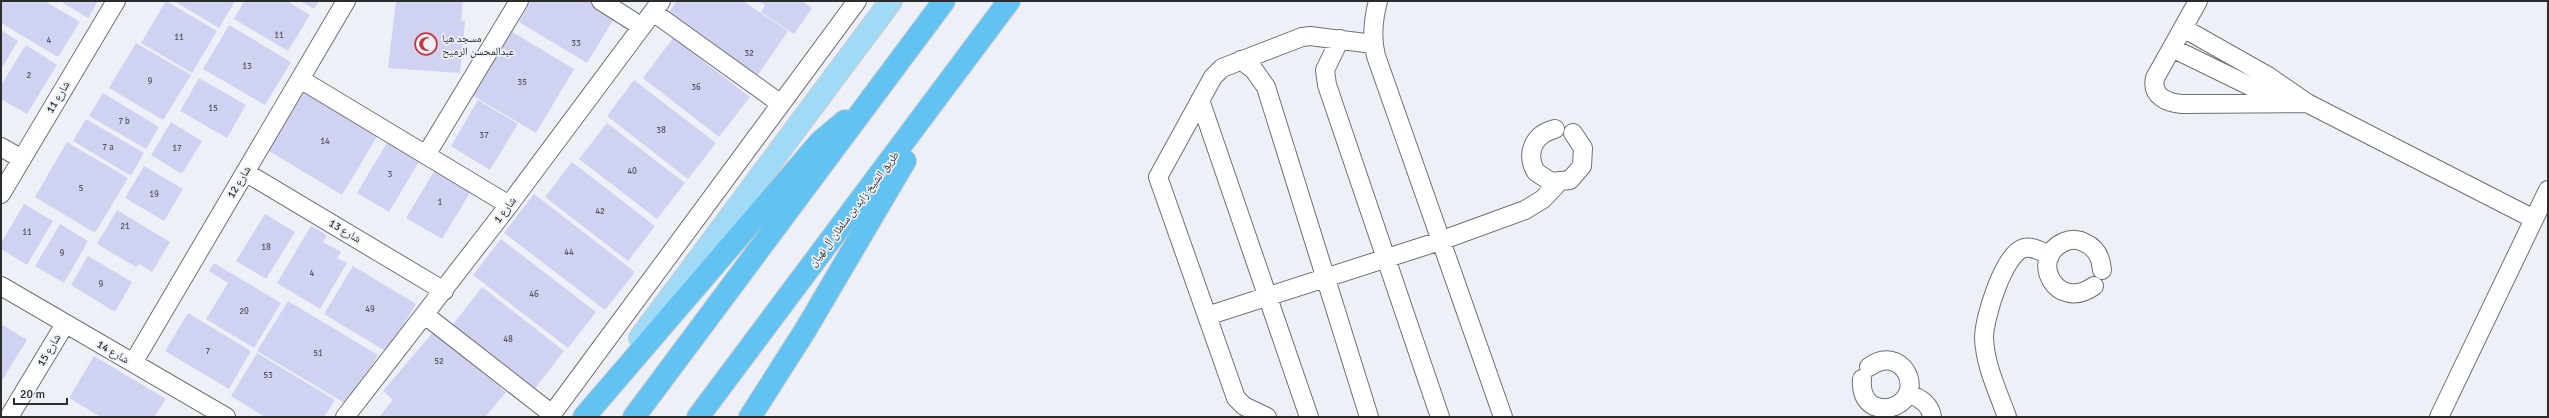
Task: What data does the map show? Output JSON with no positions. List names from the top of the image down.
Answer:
{
  "streets": {
    "highway": ["طريق الشيخ زايد بن سلطان آل نهيان"],
    "street": [
      "شارع 11",
      "شارع 12",
      "شارع 1",
      "شارع 13",
      "شارع 15",
      "شارع 14"
    ]
  },
  "crossings": [
    ["شارع 12", "شارع 13"],
    ["شارع 12", "شارع 14"],
    ["شارع 1", "شارع 13"],
    ["شارع 15", "شارع 14"]
  ],
  "places": {
    "mosque": ["مسجد هيا عبدالمحسن الرميح"]
  },
  "house_numbers": [
    "11",
    "11",
    "4",
    "33",
    "32",
    "13",
    "2",
    "9",
    "35",
    "36",
    "15",
    "7 b",
    "38",
    "37",
    "14",
    "7 a",
    "17",
    "40",
    "3",
    "5",
    "19",
    "1",
    "42",
    "21",
    "11",
    "18",
    "44",
    "9",
    "4",
    "9",
    "46",
    "49",
    "20",
    "48",
    "7",
    "51",
    "52",
    "53"
  ],
  "scale_bar": "20 m"
}
